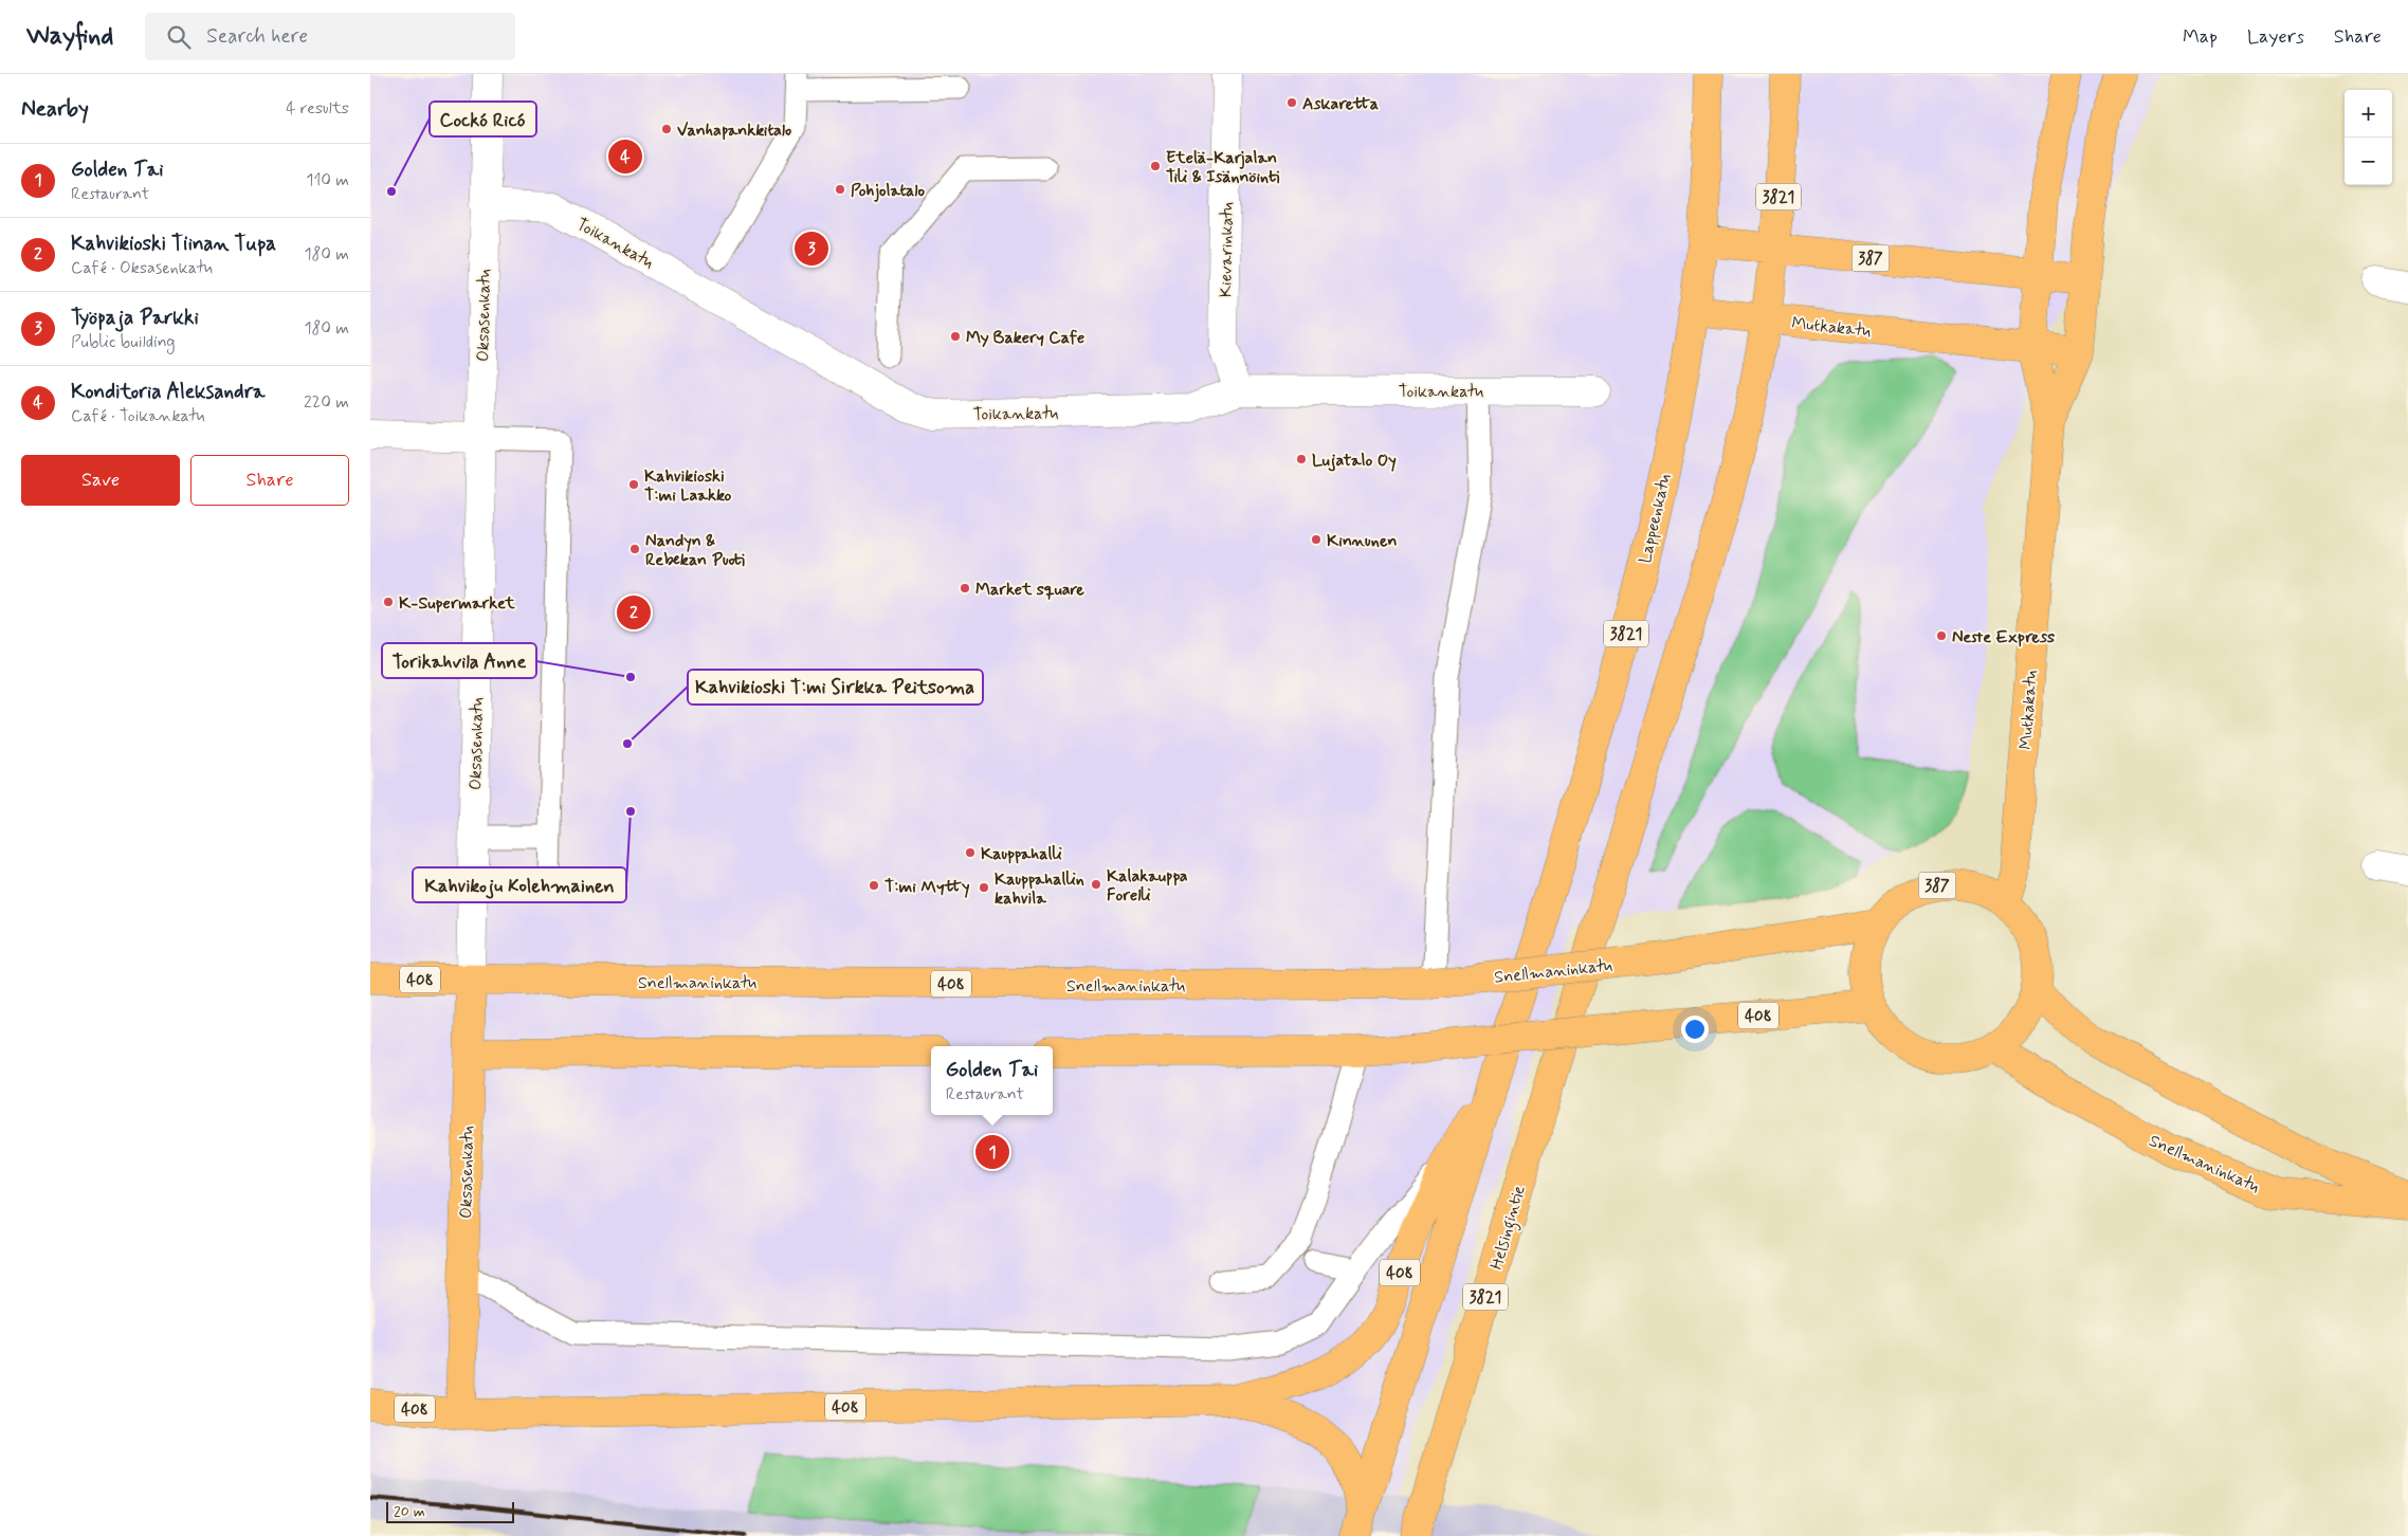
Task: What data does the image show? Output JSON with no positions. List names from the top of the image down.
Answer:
{
  "streets": {
    "main road": [
      "3821",
      "387",
      "Oksasenkatu",
      "Mutkakatu",
      "Lappeenkatu",
      "Snellmaninkatu",
      "408",
      "Helsingintie"
    ],
    "street": ["Toikankatu", "Kievarinkatu"]
  },
  "crossings": [
    ["3821", "387"],
    ["3821", "Mutkakatu"],
    ["3821", "Lappeenkatu"],
    ["3821", "408"],
    ["3821", "Helsingintie"],
    ["Toikankatu", "Kievarinkatu"],
    ["Toikankatu", "Oksasenkatu"],
    ["387", "Mutkakatu"],
    ["387", "Lappeenkatu"],
    ["387", "Snellmaninkatu"],
    ["387", "408"],
    ["Oksasenkatu", "Snellmaninkatu"],
    ["Oksasenkatu", "408"],
    ["Mutkakatu", "Lappeenkatu"],
    ["Mutkakatu", "Snellmaninkatu"],
    ["Mutkakatu", "408"],
    ["Mutkakatu", "Helsingintie"],
    ["Lappeenkatu", "408"],
    ["Snellmaninkatu", "408"]
  ],
  "places": [
    "Askaretta",
    "Vanhapankkitalo",
    "Etelä-Karjalan Tili & Isännöinti",
    "Pohjolatalo",
    "Cockó Ricó",
    "My Bakery Cafe",
    "Lujatalo Oy",
    "Kahvikioski T:mi Laakko",
    "Kinnunen",
    "Nandyn & Rebekan Puoti",
    "Market square",
    "K-Supermarket",
    "Neste Express",
    "Torikahvila Anne",
    "Kahvikioski T:mi Sirkka Peitsoma",
    "Kahvikoju Kolehmainen",
    "Kauppahalli",
    "Kalakauppa Forelli",
    "T:mi Mytty",
    "Kauppahallin kahvila"
  ],
  "scale_bar": "20 m",
  "page": {
    "header": "Wayfind",
    "search": "Search here",
    "nav": ["Map", "Layers", "Share"],
    "heading": ["Nearby", "4 results"],
    "map_buttons": ["+", "−"],
    "pins": [
      "4",
      "3",
      "2",
      "1"
    ],
    "list": [
      {
        "mark": "1",
        "name": "Golden Tai",
        "note": "Restaurant",
        "value": "110 m"
      },
      {
        "mark": "2",
        "name": "Kahvikioski Tiinan Tupa",
        "note": "Café · Oksasenkatu",
        "value": "180 m"
      },
      {
        "mark": "3",
        "name": "Työpaja Parkki",
        "note": "Public building",
        "value": "180 m"
      },
      {
        "mark": "4",
        "name": "Konditoria Aleksandra",
        "note": "Café · Toikankatu",
        "value": "220 m"
      }
    ],
    "buttons": ["Save", "Share"],
    "popup": ["Golden Tai", "Restaurant"],
    "scale": "20 m"
  }
}
